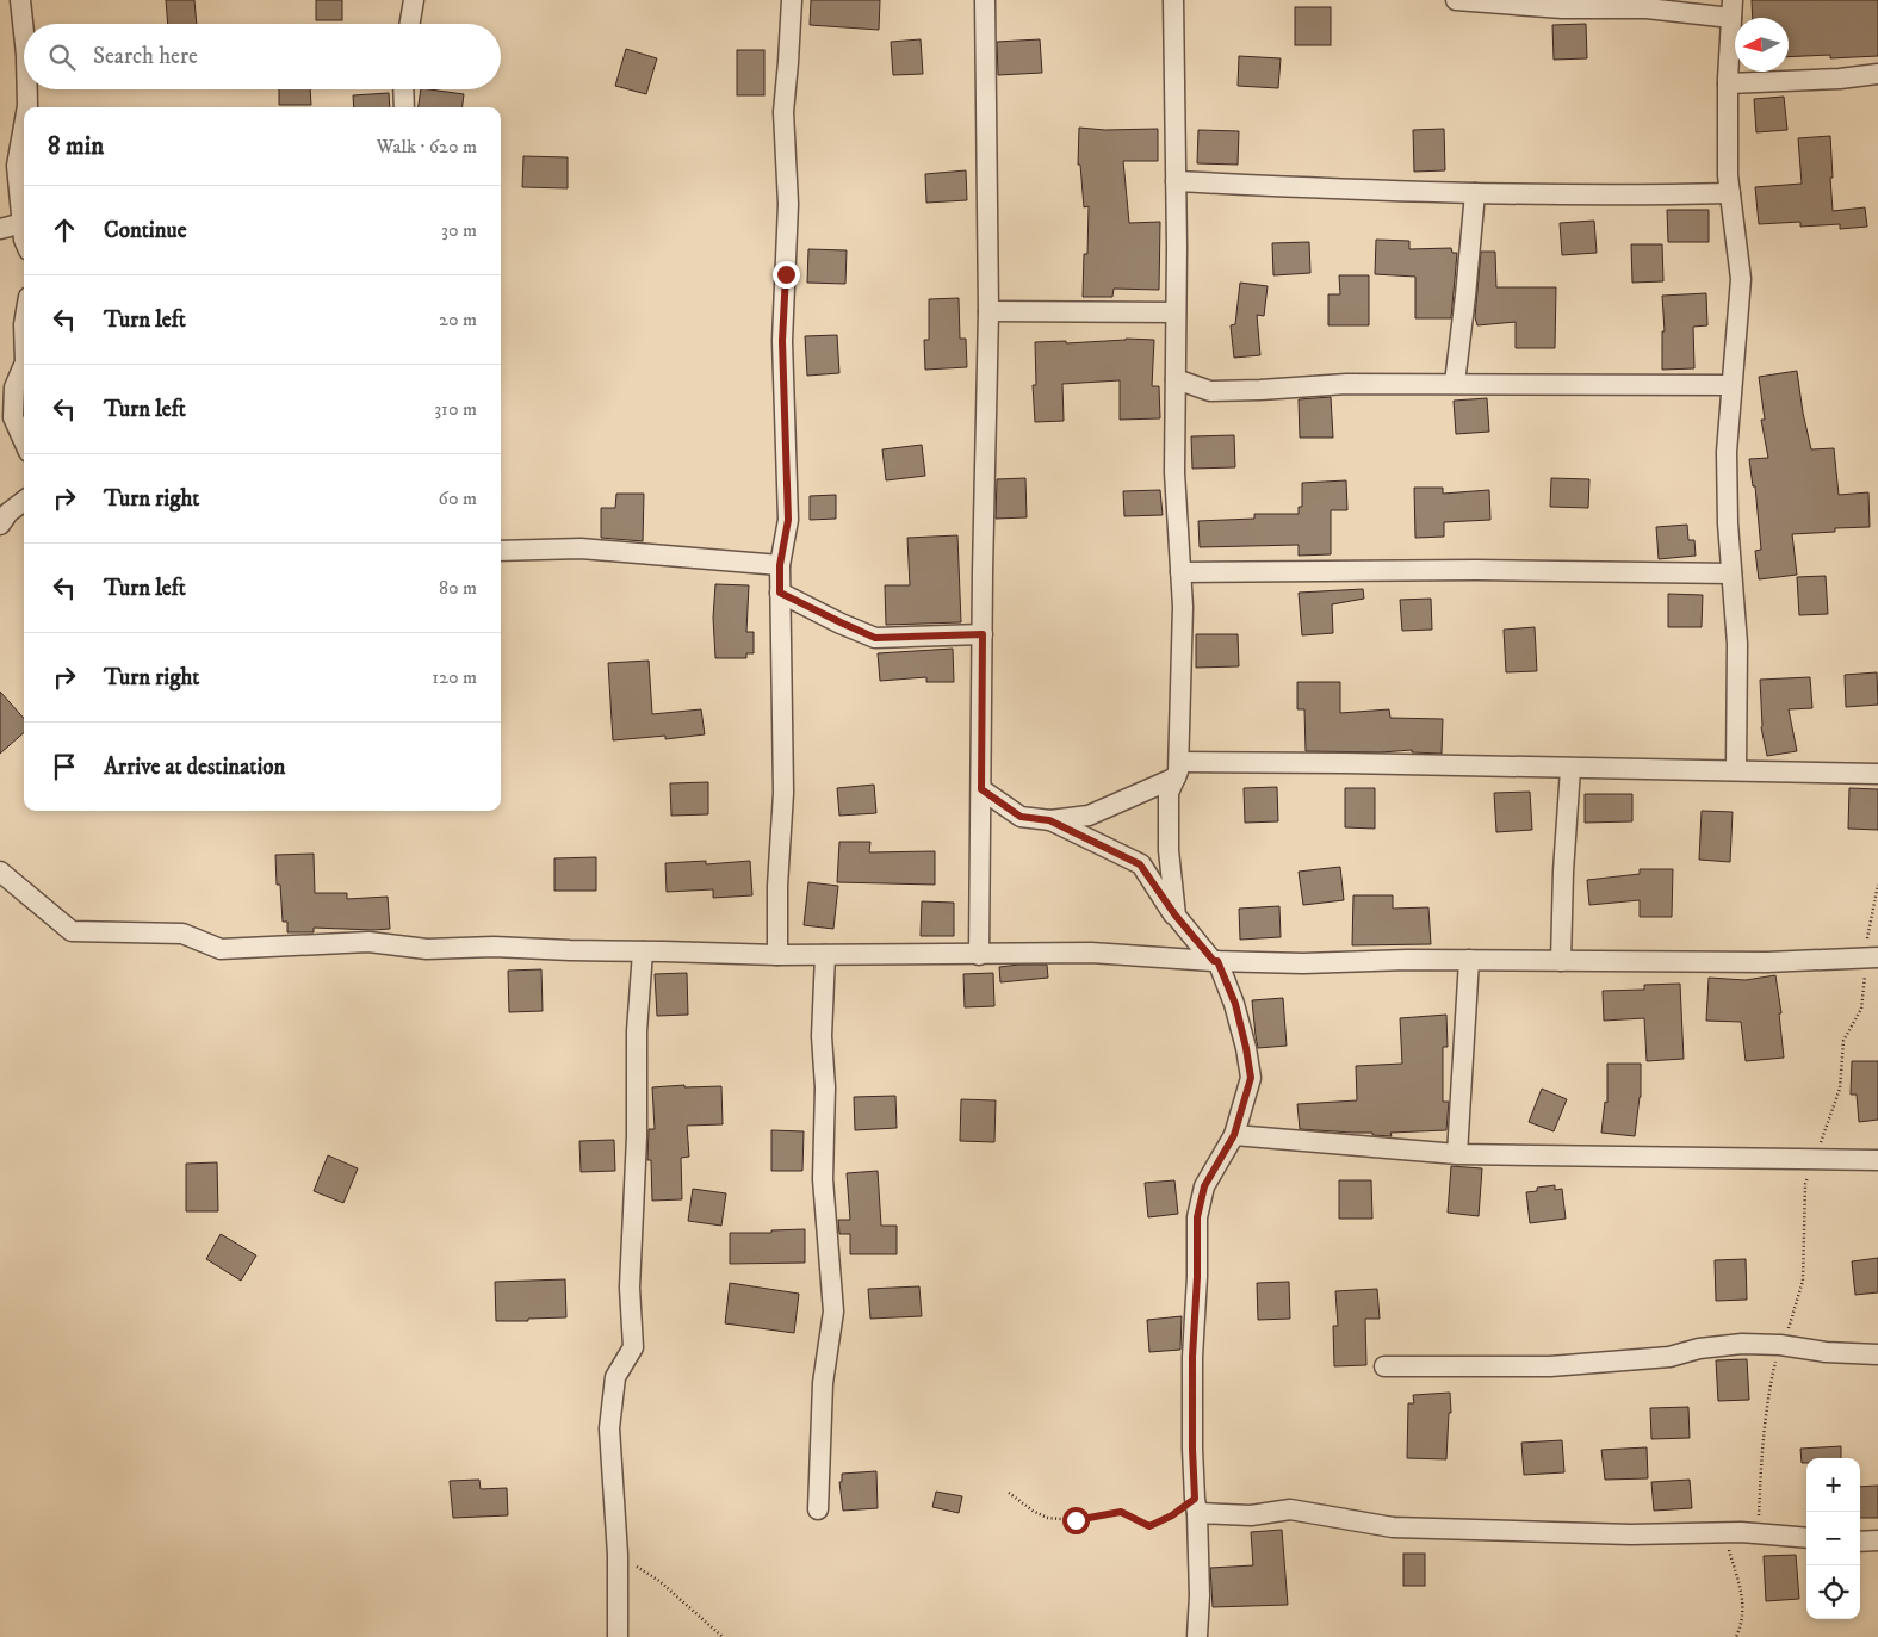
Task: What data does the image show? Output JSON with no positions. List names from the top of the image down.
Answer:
{
  "north": "left",
  "page": {
    "search": "Search here",
    "heading": ["8 min", "Walk · 620 m"],
    "list": [
      ["Continue", "30 m"],
      ["Turn left", "20 m"],
      ["Turn left", "310 m"],
      ["Turn right", "60 m"],
      ["Turn left", "80 m"],
      ["Turn right", "120 m"],
      "Arrive at destination"
    ],
    "map_buttons": ["+", "−"]
  }
}
